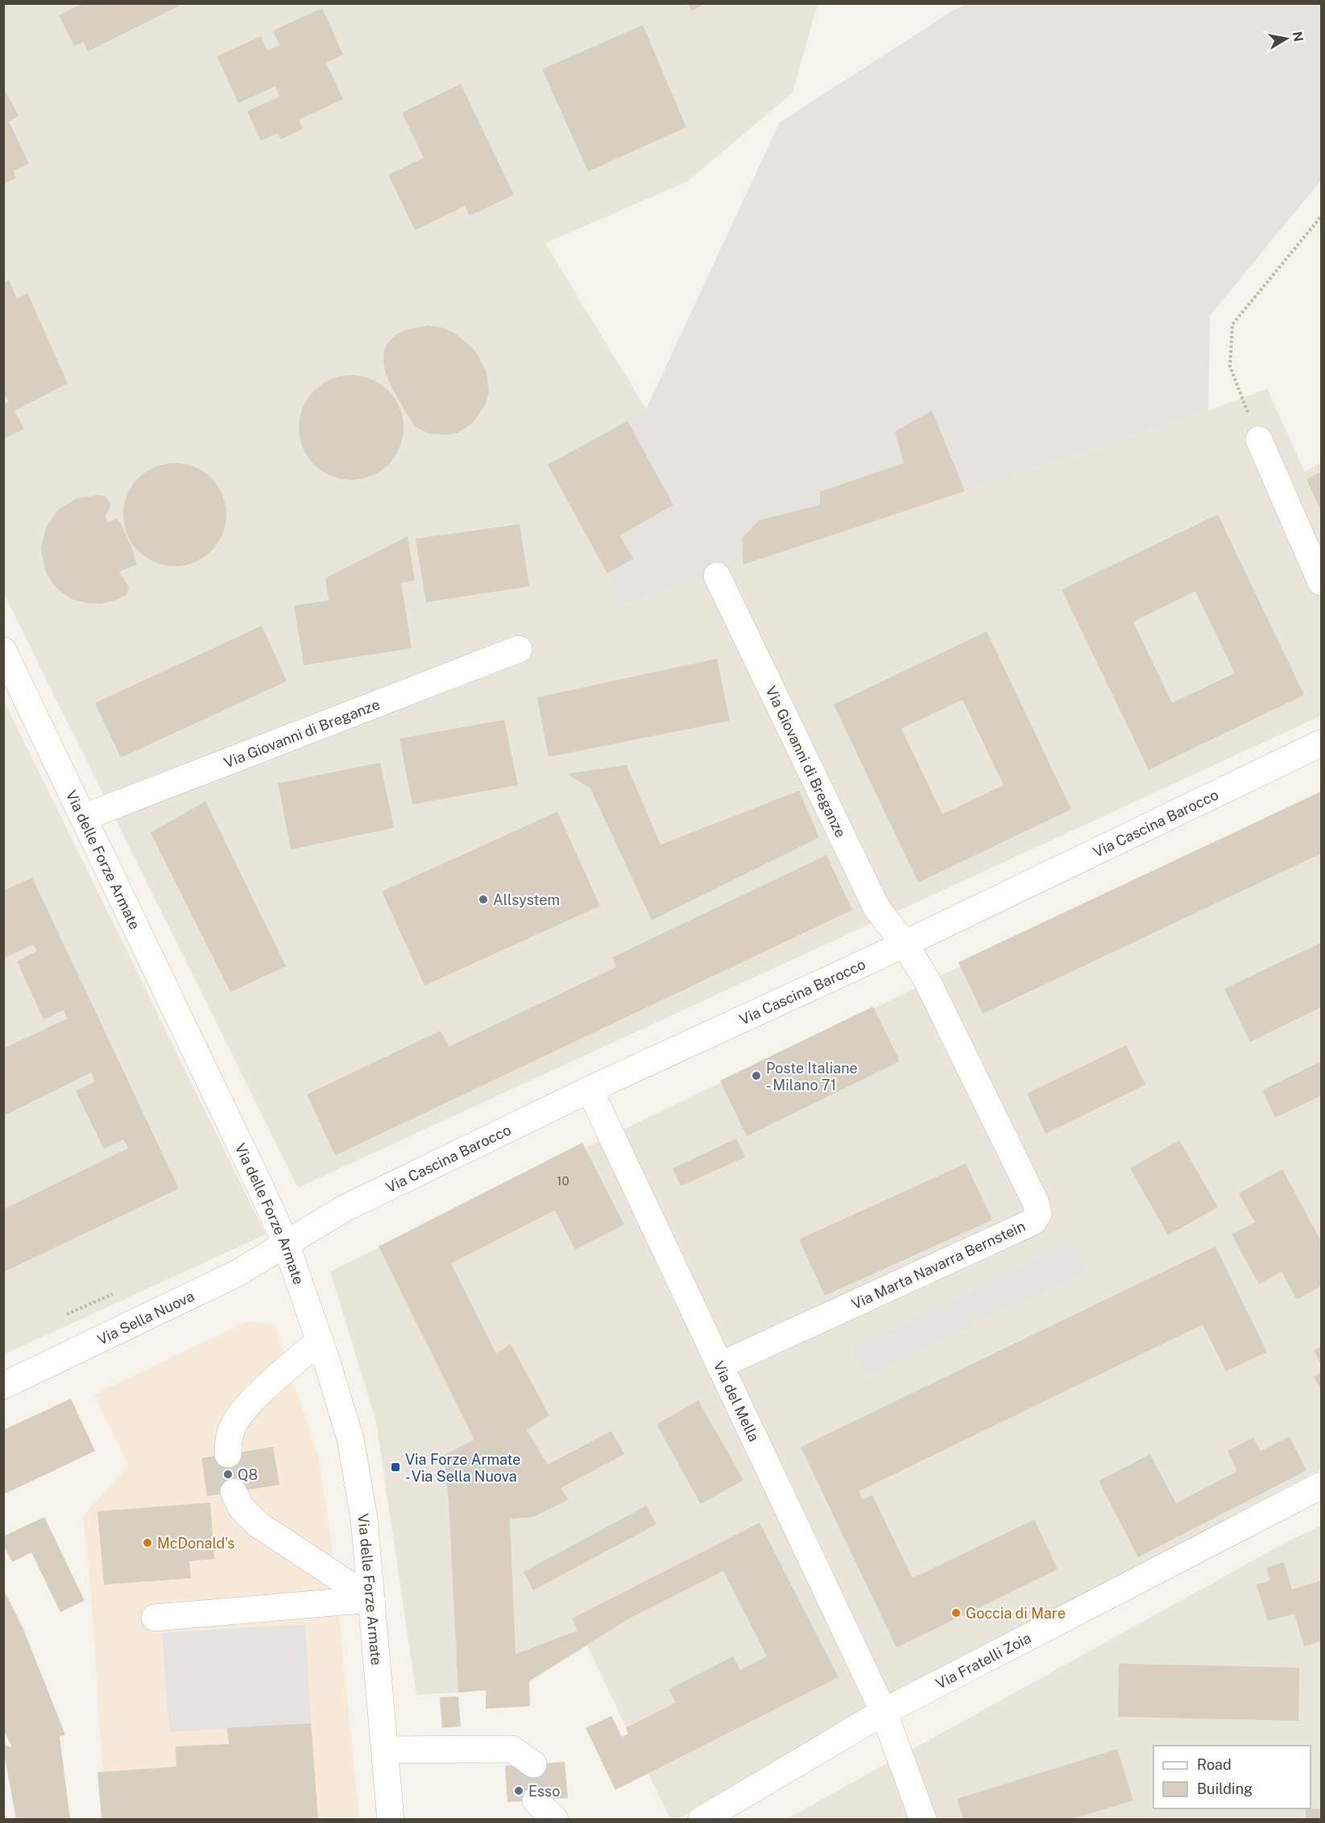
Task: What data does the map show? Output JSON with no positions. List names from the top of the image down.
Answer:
{
  "streets": {
    "street": [
      "Via Giovanni di Breganze",
      "Via Cascina Barocco",
      "Via delle Forze Armate",
      "Via Marta Navarra Bernstein",
      "Via Sella Nuova",
      "Via del Mella",
      "Via Fratelli Zoia"
    ]
  },
  "crossings": [
    ["Via Giovanni di Breganze", "Via Cascina Barocco"],
    ["Via Giovanni di Breganze", "Via delle Forze Armate"],
    ["Via Giovanni di Breganze", "Via Marta Navarra Bernstein"],
    ["Via Cascina Barocco", "Via delle Forze Armate"],
    ["Via Cascina Barocco", "Via Marta Navarra Bernstein"],
    ["Via Cascina Barocco", "Via Sella Nuova"],
    ["Via Cascina Barocco", "Via del Mella"],
    ["Via delle Forze Armate", "Via Sella Nuova"],
    ["Via Marta Navarra Bernstein", "Via del Mella"],
    ["Via del Mella", "Via Fratelli Zoia"]
  ],
  "places": {
    "other": [
      "Allsystem",
      "Poste Italiane - Milano 71",
      "Q8",
      "McDonald's",
      "Goccia di Mare",
      "Esso"
    ],
    "transit": ["Via Forze Armate - Via Sella Nuova"]
  },
  "house_numbers": ["10"],
  "legend": ["Road", "Building"],
  "north": "right"
}
